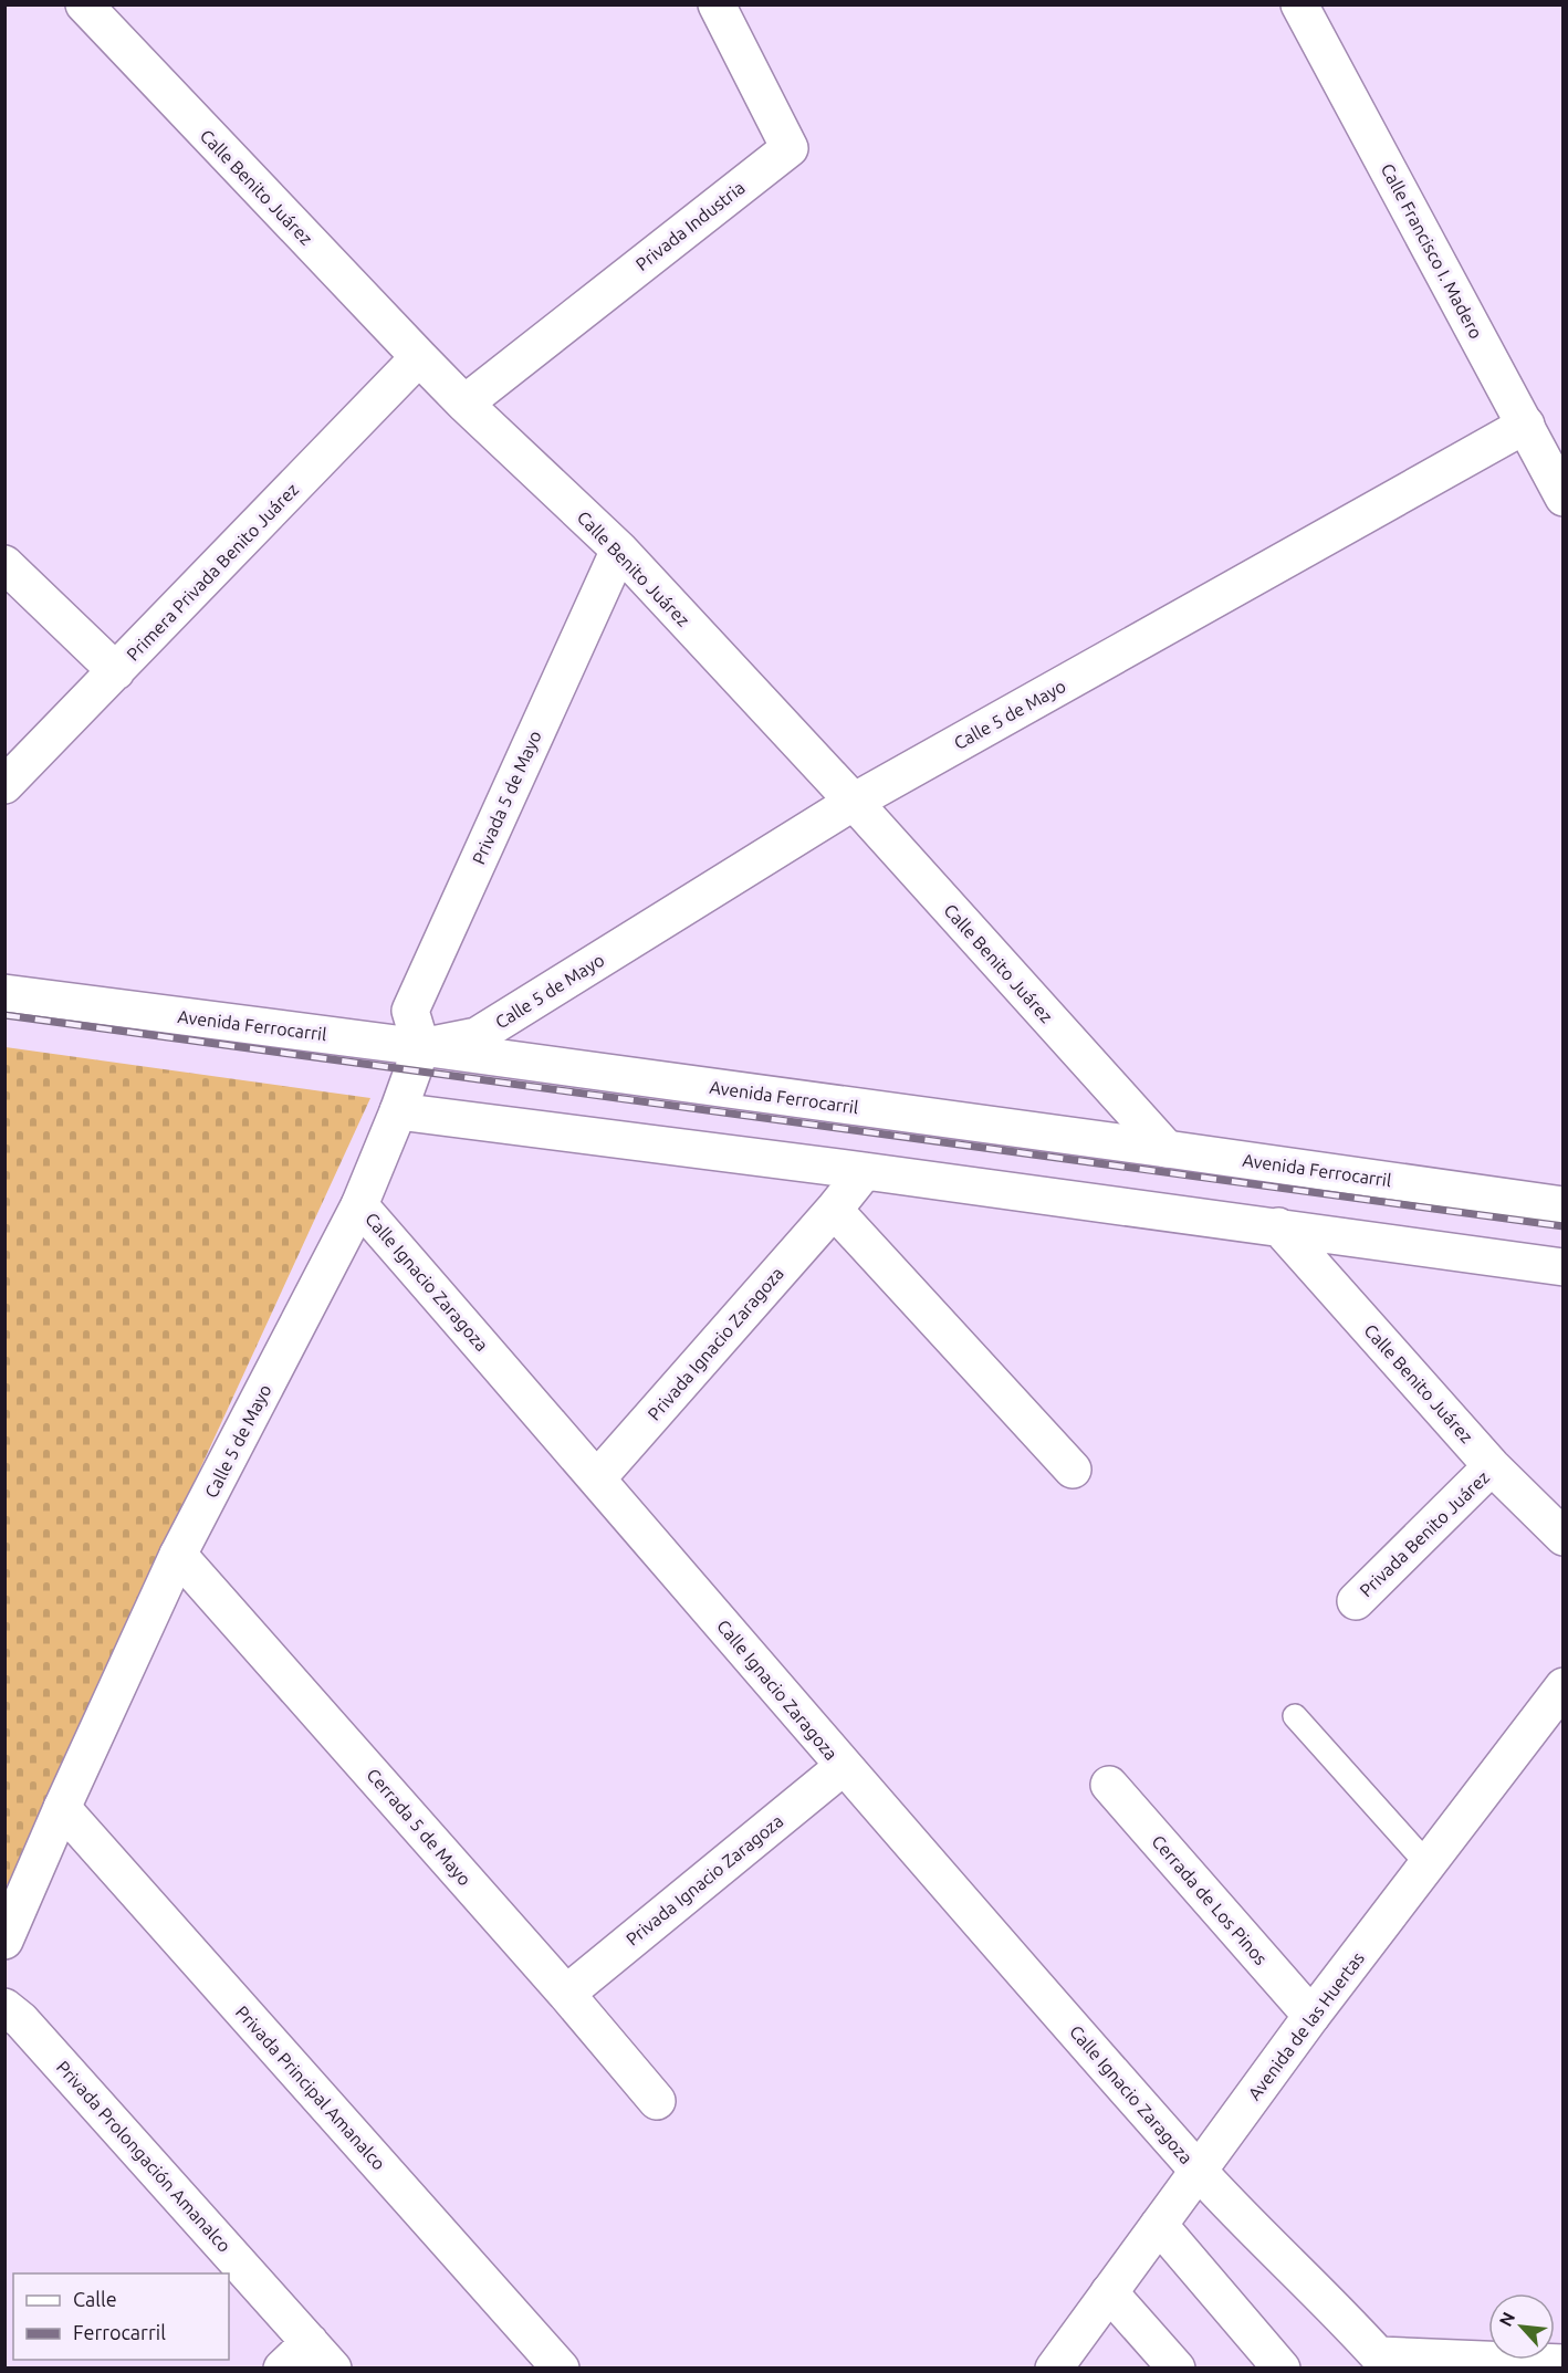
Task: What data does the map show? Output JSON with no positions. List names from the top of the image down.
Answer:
{
  "streets": {
    "street": [
      "Calle Benito Juárez",
      "Privada Industria",
      "Calle Francisco I. Madero",
      "Primera Privada Benito Juárez",
      "Calle 5 de Mayo",
      "Privada 5 de Mayo",
      "Avenida Ferrocarril",
      "Calle Ignacio Zaragoza",
      "Privada Ignacio Zaragoza",
      "Privada Benito Juárez",
      "Cerrada 5 de Mayo",
      "Cerrada de Los Pinos",
      "Avenida de las Huertas",
      "Privada Principal Amanalco",
      "Privada Prolongación Amanalco"
    ]
  },
  "crossings": [
    ["Calle Benito Juárez", "Privada Industria"],
    ["Calle Benito Juárez", "Primera Privada Benito Juárez"],
    ["Calle Benito Juárez", "Calle 5 de Mayo"],
    ["Calle Benito Juárez", "Privada 5 de Mayo"],
    ["Calle Benito Juárez", "Avenida Ferrocarril"],
    ["Calle Benito Juárez", "Privada Benito Juárez"],
    ["Calle Francisco I. Madero", "Calle 5 de Mayo"],
    ["Calle 5 de Mayo", "Privada 5 de Mayo"],
    ["Calle 5 de Mayo", "Avenida Ferrocarril"],
    ["Calle 5 de Mayo", "Calle Ignacio Zaragoza"],
    ["Calle 5 de Mayo", "Cerrada 5 de Mayo"],
    ["Calle 5 de Mayo", "Privada Principal Amanalco"],
    ["Privada 5 de Mayo", "Avenida Ferrocarril"],
    ["Calle Ignacio Zaragoza", "Privada Ignacio Zaragoza"],
    ["Calle Ignacio Zaragoza", "Avenida de las Huertas"],
    ["Privada Ignacio Zaragoza", "Cerrada 5 de Mayo"],
    ["Cerrada de Los Pinos", "Avenida de las Huertas"]
  ],
  "legend": ["Calle", "Ferrocarril"],
  "north": "top left"
}
